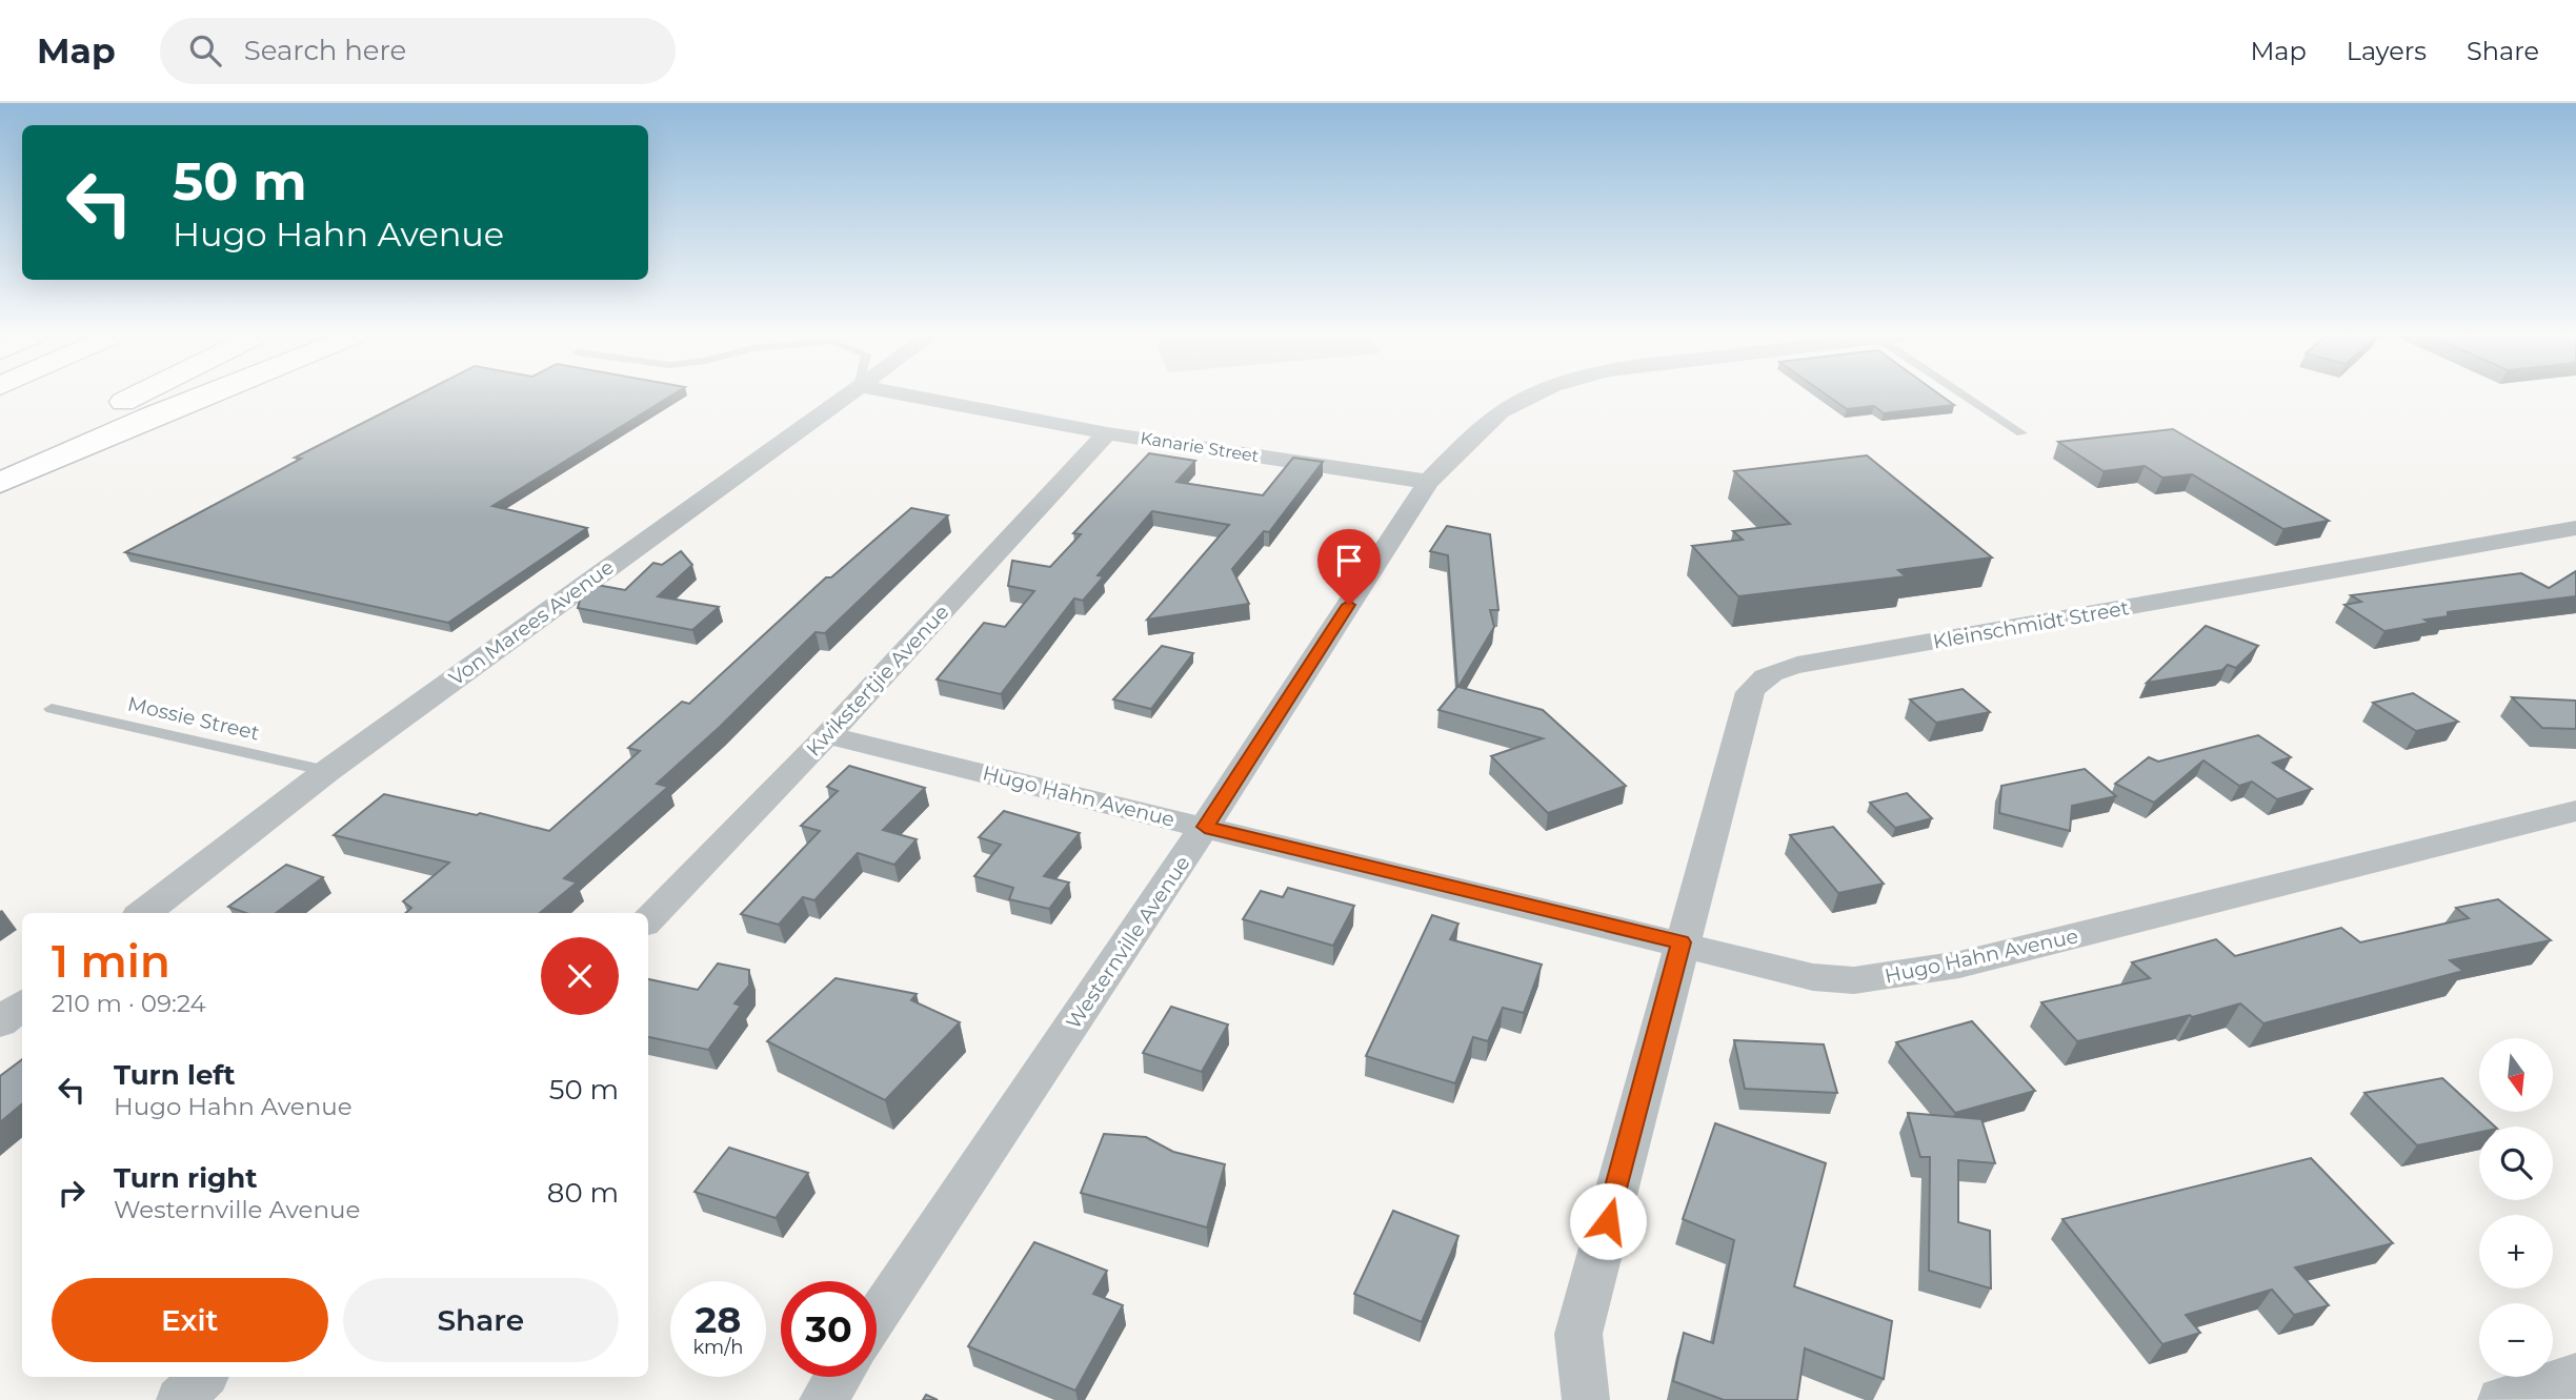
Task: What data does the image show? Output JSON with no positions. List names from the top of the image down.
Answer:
{
  "streets": {
    "street": [
      "Kanarie Street",
      "Von Marees Avenue",
      "Kleinschmidt Street",
      "Kwikstertjie Avenue",
      "Hugo Hahn Avenue",
      "Westernville Avenue"
    ],
    "lane": ["Mossie Street"]
  },
  "crossings": [
    ["Kanarie Street", "Kwikstertjie Avenue"],
    ["Kanarie Street", "Westernville Avenue"],
    ["Von Marees Avenue", "Mossie Street"],
    ["Kleinschmidt Street", "Hugo Hahn Avenue"],
    ["Kwikstertjie Avenue", "Hugo Hahn Avenue"],
    ["Hugo Hahn Avenue", "Westernville Avenue"]
  ],
  "north": "bottom",
  "page": {
    "header": "Map",
    "search": "Search here",
    "nav": ["Map", "Layers", "Share"],
    "turn": ["50 m", "Hugo Hahn Avenue"],
    "heading": ["1 min", "210 m · 09:24"],
    "map_buttons": ["+", "−"],
    "list": [
      {
        "name": "Turn left",
        "note": "Hugo Hahn Avenue",
        "value": "50 m"
      },
      {
        "name": "Turn right",
        "note": "Westernville Avenue",
        "value": "80 m"
      }
    ],
    "buttons": ["Exit", "Share"],
    "speed": "28 km/h",
    "limit": "30"
  }
}
